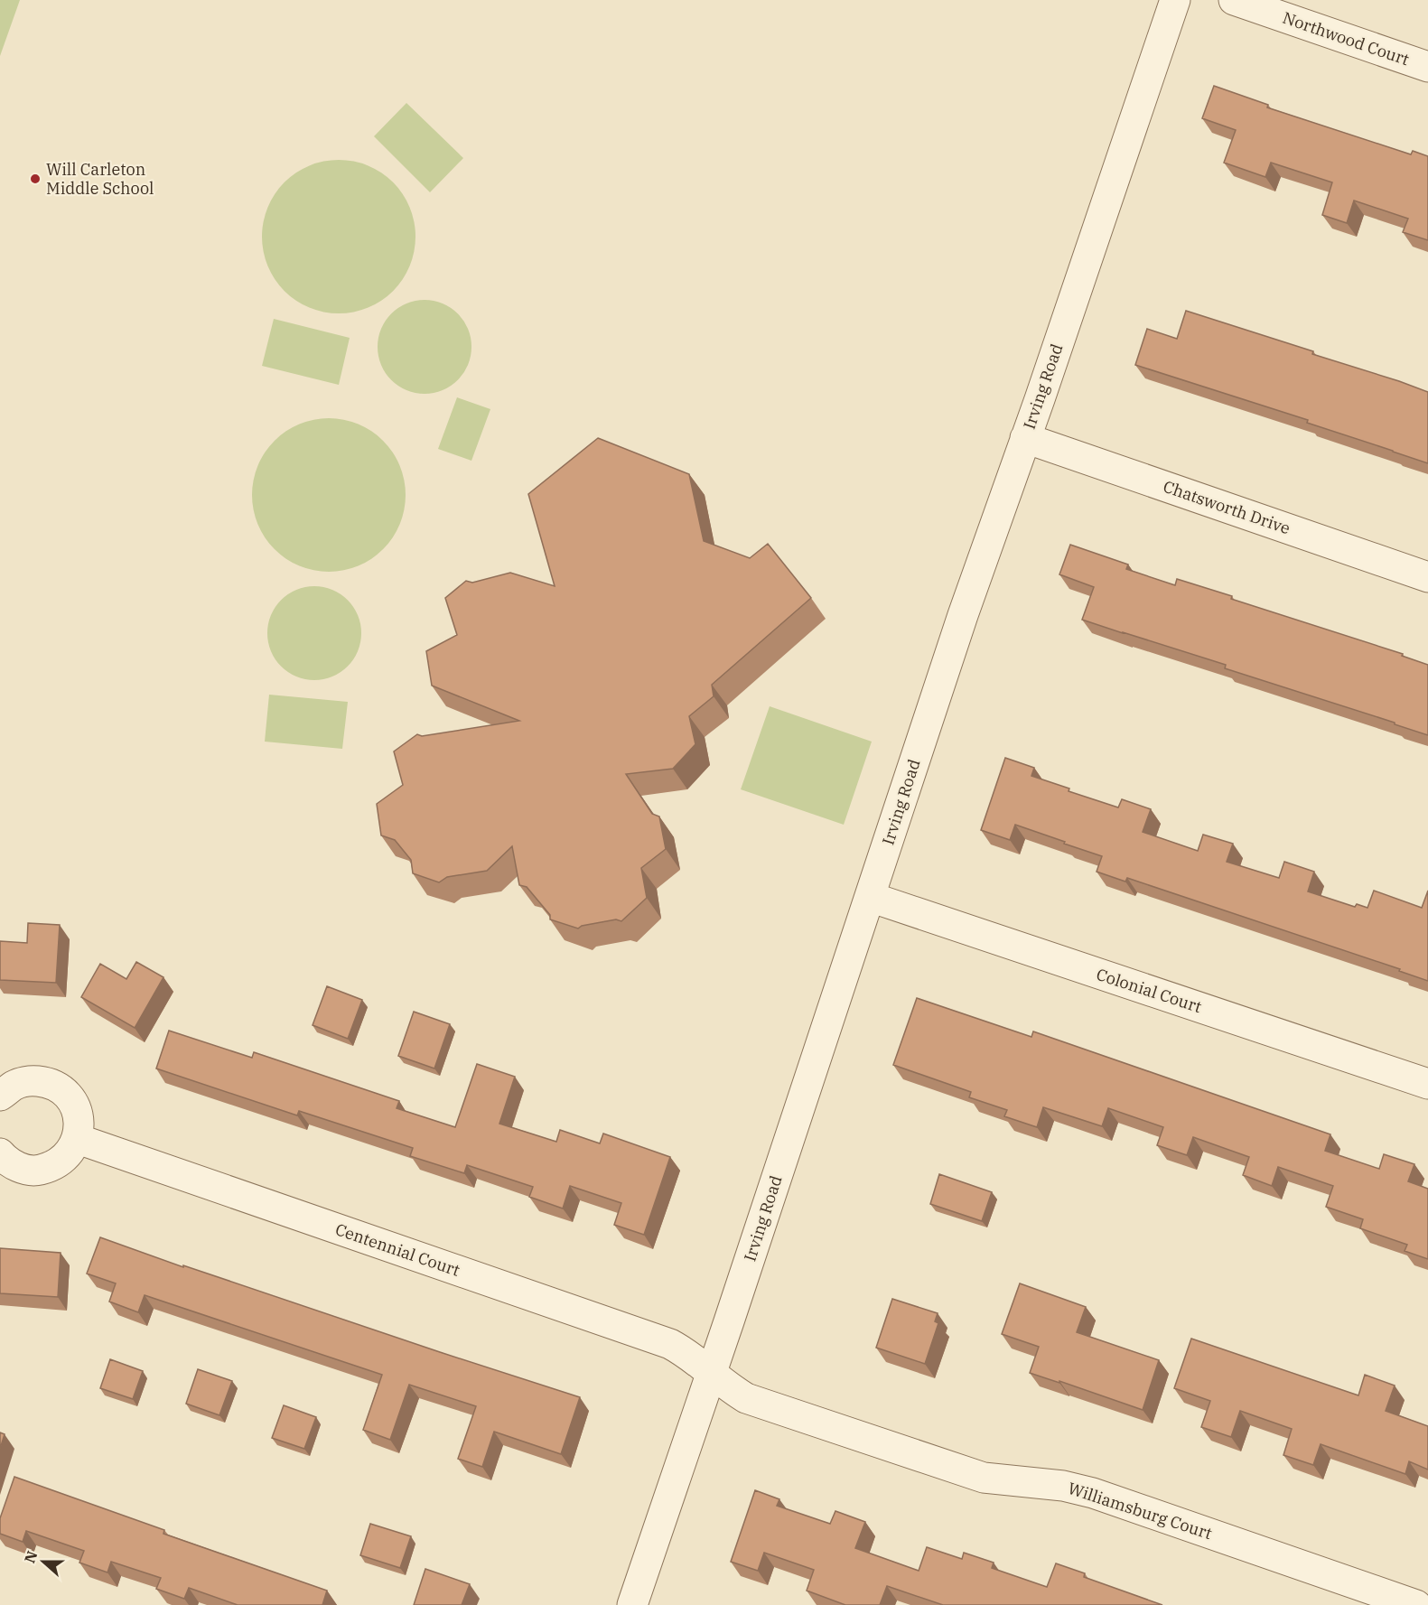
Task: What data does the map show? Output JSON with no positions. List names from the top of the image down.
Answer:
{
  "streets": {
    "street": [
      "Northwood Court",
      "Irving Road",
      "Chatsworth Drive",
      "Colonial Court",
      "Centennial Court",
      "Williamsburg Court"
    ]
  },
  "crossings": [
    ["Irving Road", "Chatsworth Drive"],
    ["Irving Road", "Colonial Court"],
    ["Irving Road", "Centennial Court"],
    ["Irving Road", "Williamsburg Court"],
    ["Centennial Court", "Williamsburg Court"]
  ],
  "places": ["Will Carleton Middle School"],
  "north": "left"
}
